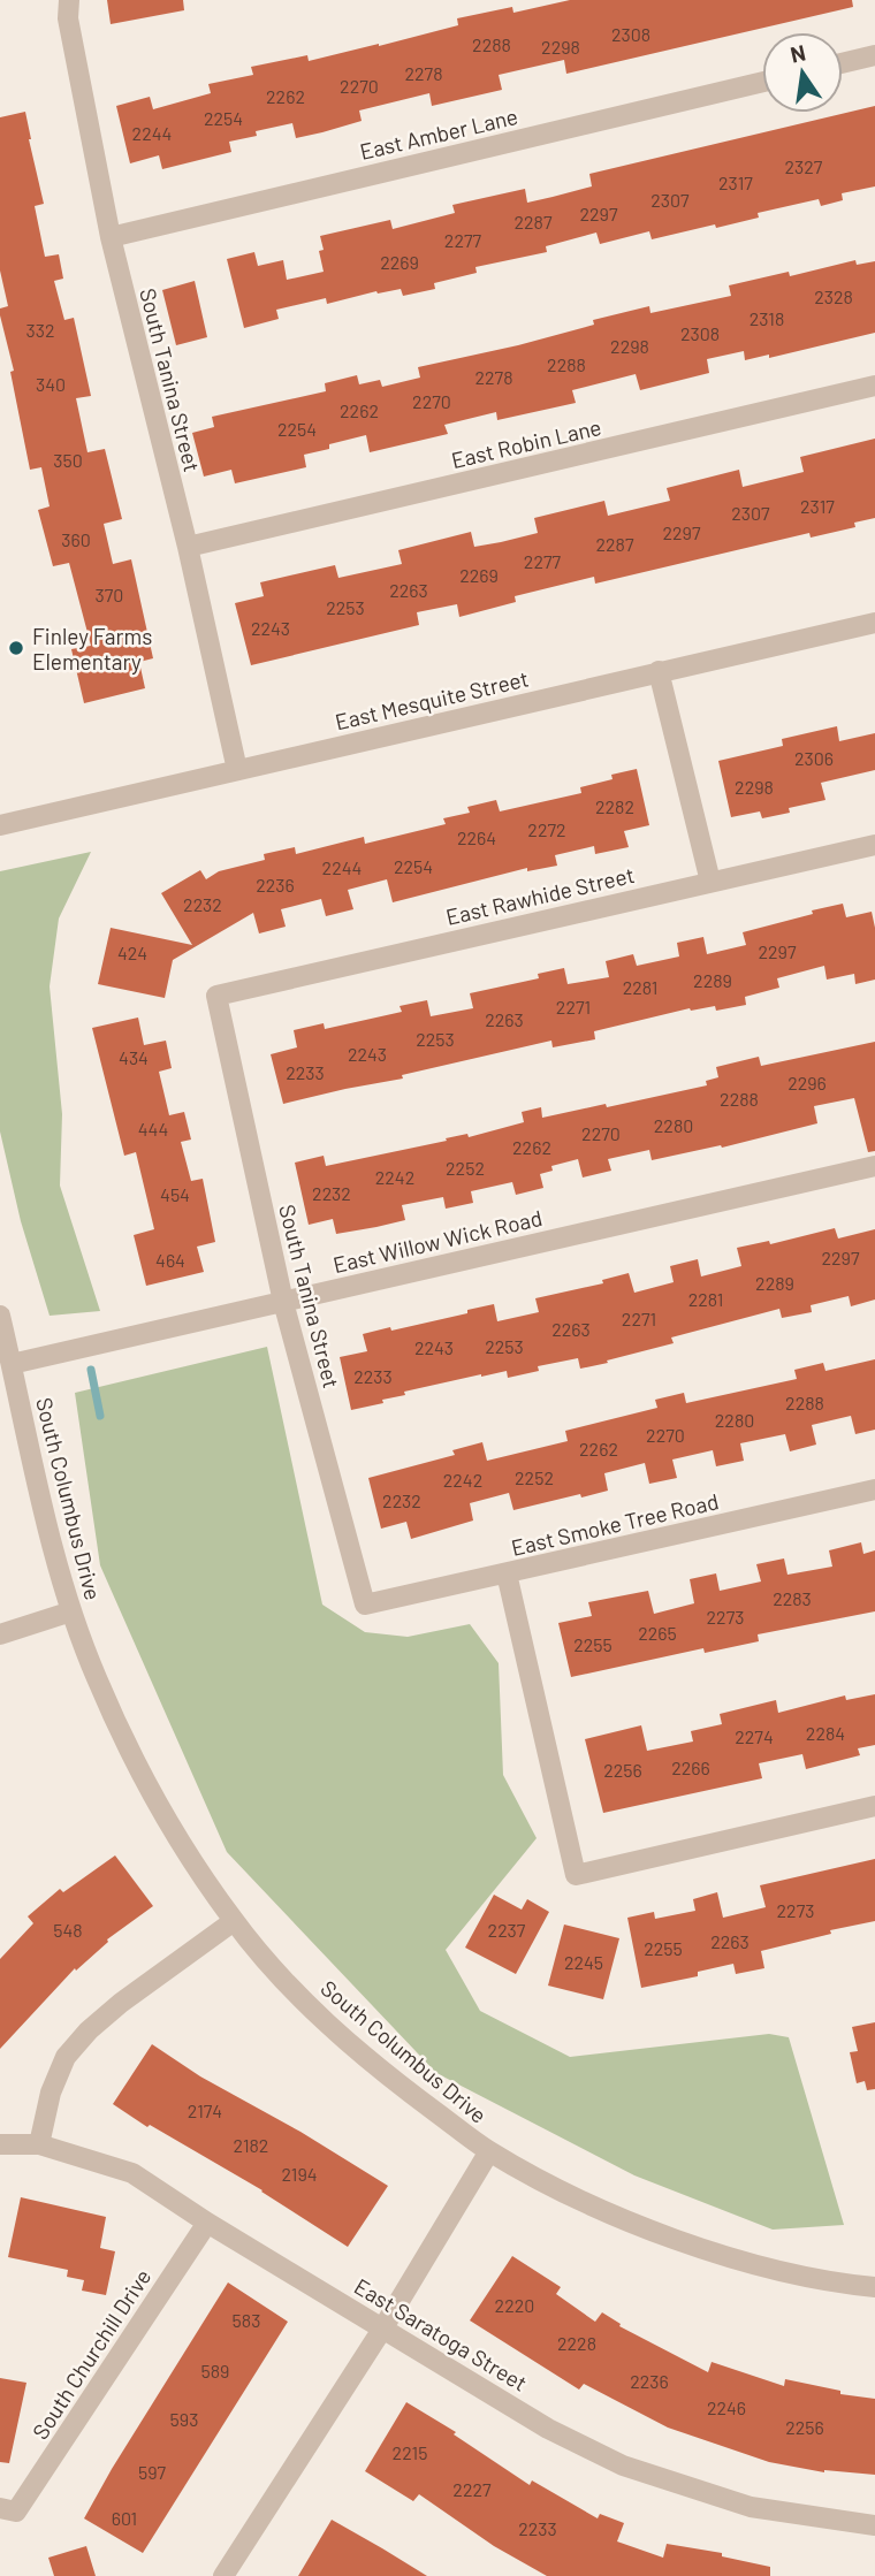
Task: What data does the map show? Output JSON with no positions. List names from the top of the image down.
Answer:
{
  "streets": {
    "street": [
      "East Amber Lane",
      "South Tanina Street",
      "East Robin Lane",
      "East Mesquite Street",
      "East Rawhide Street",
      "East Willow Wick Road",
      "South Columbus Drive",
      "East Smoke Tree Road",
      "East Saratoga Street",
      "South Churchill Drive"
    ]
  },
  "crossings": [
    ["East Amber Lane", "South Tanina Street"],
    ["South Tanina Street", "East Robin Lane"],
    ["South Tanina Street", "East Mesquite Street"],
    ["South Tanina Street", "East Rawhide Street"],
    ["South Tanina Street", "East Willow Wick Road"],
    ["South Tanina Street", "East Smoke Tree Road"],
    ["East Willow Wick Road", "South Columbus Drive"],
    ["South Columbus Drive", "East Saratoga Street"],
    ["East Saratoga Street", "South Churchill Drive"]
  ],
  "places": ["Finley Farms Elementary"],
  "house_numbers": [
    "2308",
    "2288",
    "2298",
    "2278",
    "2270",
    "2262",
    "2254",
    "2244",
    "2327",
    "2317",
    "2307",
    "2297",
    "2287",
    "2277",
    "2269",
    "2328",
    "2318",
    "332",
    "2308",
    "2298",
    "2288",
    "2278",
    "340",
    "2270",
    "2262",
    "2254",
    "350",
    "2317",
    "2307",
    "2297",
    "360",
    "2287",
    "2277",
    "2269",
    "2263",
    "370",
    "2253",
    "2243",
    "2306",
    "2298",
    "2282",
    "2272",
    "2264",
    "2254",
    "2244",
    "2236",
    "2232",
    "2297",
    "424",
    "2289",
    "2281",
    "2271",
    "2263",
    "2253",
    "2243",
    "434",
    "2233",
    "2296",
    "2288",
    "2280",
    "444",
    "2270",
    "2262",
    "2252",
    "2242",
    "2232",
    "454",
    "2297",
    "464",
    "2289",
    "2281",
    "2271",
    "2263",
    "2253",
    "2243",
    "2233",
    "2288",
    "2280",
    "2270",
    "2262",
    "2252",
    "2242",
    "2232",
    "2283",
    "2273",
    "2265",
    "2255",
    "2284",
    "2274",
    "2266",
    "2256",
    "2273",
    "548",
    "2237",
    "2263",
    "2255",
    "2245",
    "2174",
    "2182",
    "2194",
    "2220",
    "583",
    "2228",
    "589",
    "2236",
    "2246",
    "593",
    "2256",
    "2215",
    "597",
    "2227",
    "601",
    "2233"
  ],
  "north": "top"
}
